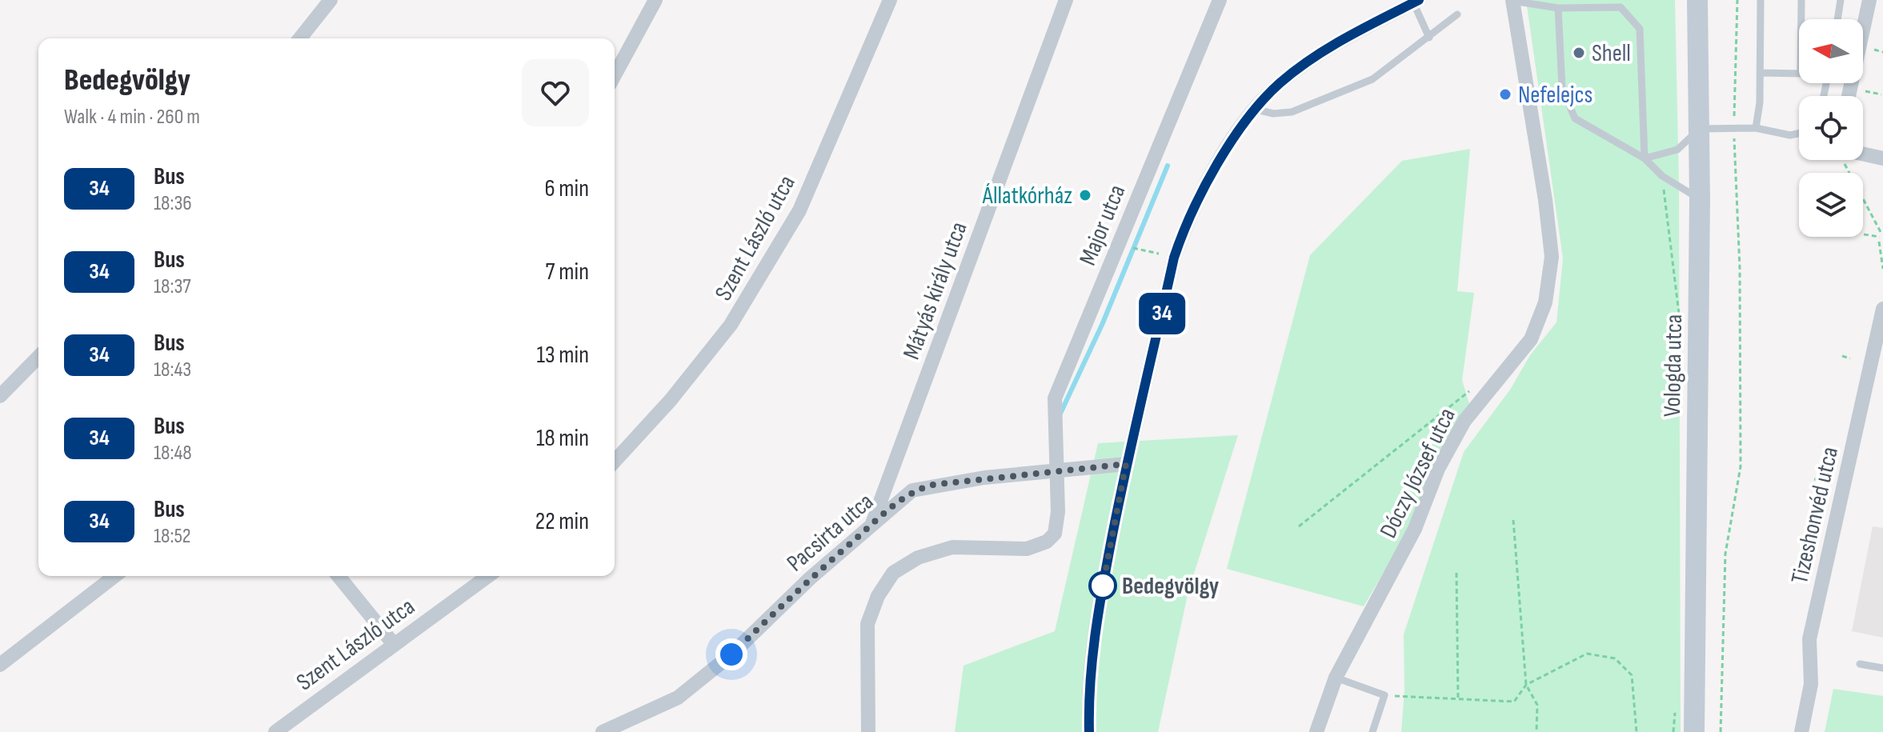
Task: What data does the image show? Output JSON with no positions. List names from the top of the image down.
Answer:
{
  "streets": {
    "street": [
      "Major utca",
      "Szent László utca",
      "Mátyás király utca",
      "Vologda utca",
      "Dóczy József utca",
      "Tizeshonvéd utca",
      "Pacsirta utca"
    ]
  },
  "crossings": [
    ["Major utca", "Pacsirta utca"],
    ["Mátyás király utca", "Pacsirta utca"]
  ],
  "places": [
    "Shell",
    "Nefelejcs",
    "Állatkórház",
    "Bedegvölgy"
  ],
  "lines": ["bus line 34"],
  "north": "left",
  "page": {
    "on_map": "34",
    "heading": ["Bedegvölgy", "Walk · 4 min · 260 m"],
    "list": [
      {
        "mark": "34",
        "name": "Bus",
        "note": "18:36",
        "value": "6 min"
      },
      {
        "mark": "34",
        "name": "Bus",
        "note": "18:37",
        "value": "7 min"
      },
      {
        "mark": "34",
        "name": "Bus",
        "note": "18:43",
        "value": "13 min"
      },
      {
        "mark": "34",
        "name": "Bus",
        "note": "18:48",
        "value": "18 min"
      },
      {
        "mark": "34",
        "name": "Bus",
        "note": "18:52",
        "value": "22 min"
      }
    ]
  }
}
